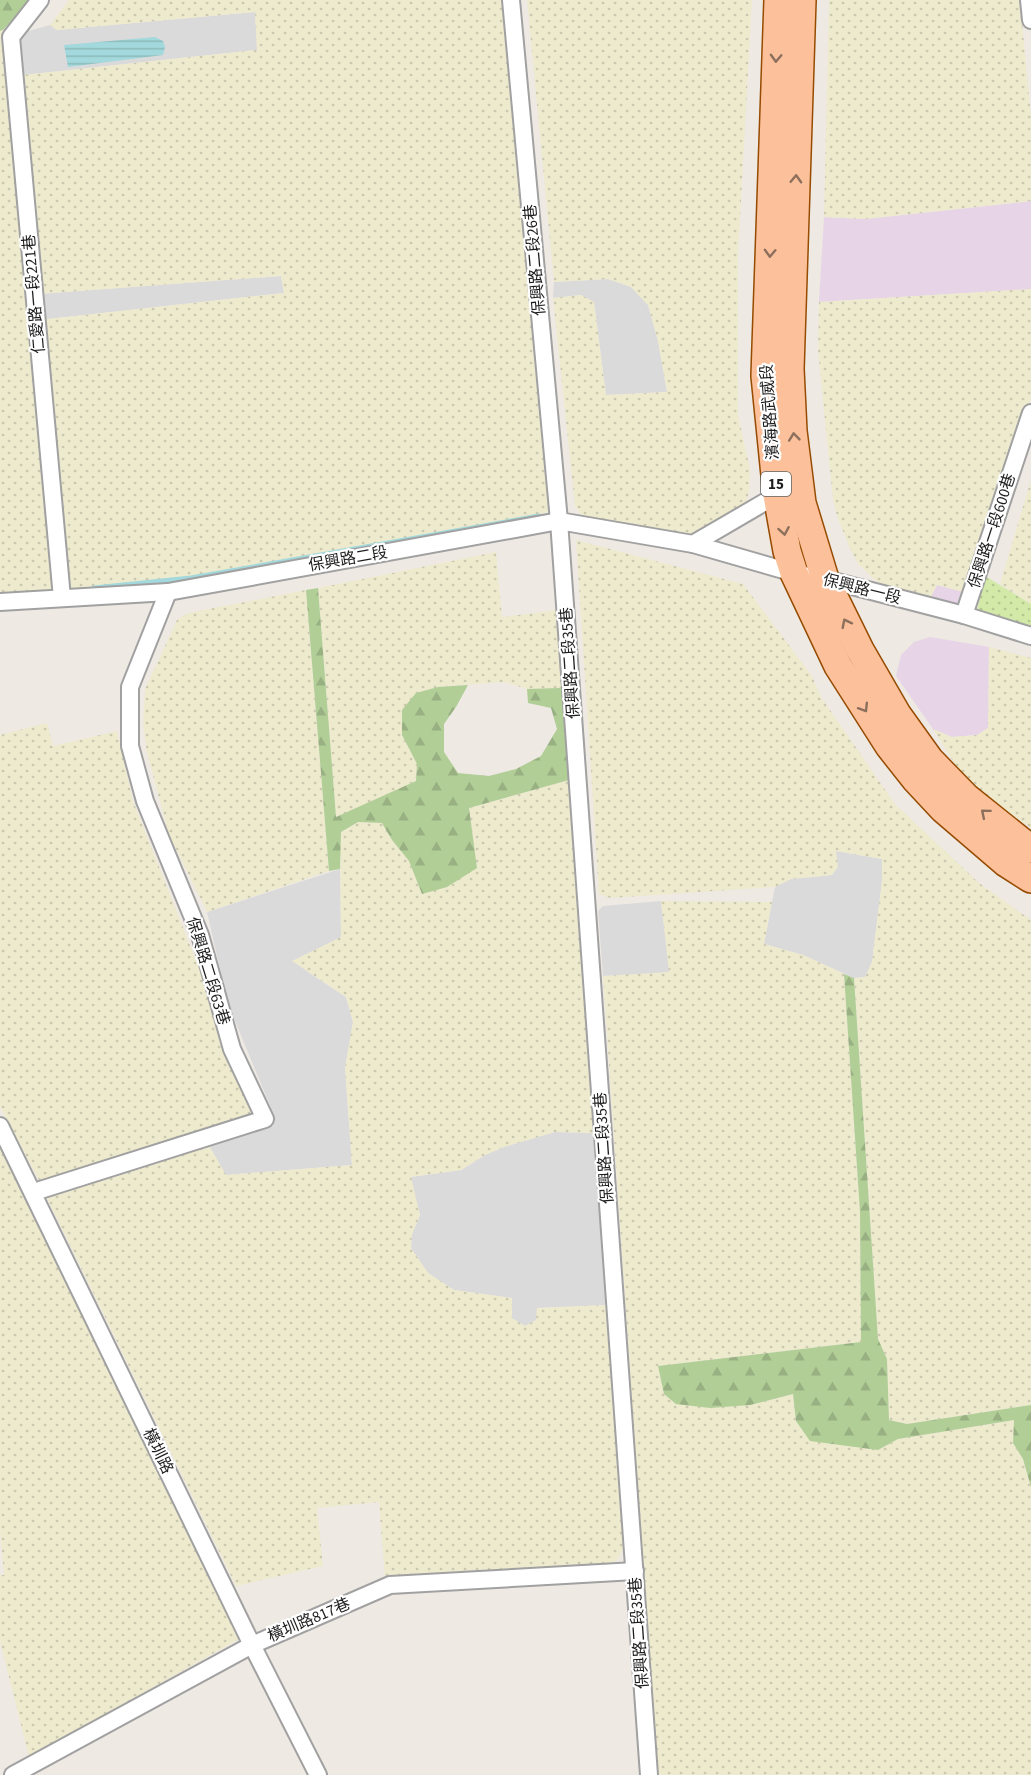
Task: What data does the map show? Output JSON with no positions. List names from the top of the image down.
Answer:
{
  "streets": {
    "main road": ["濱海路武威段", "15"],
    "street": [
      "保興路二段26巷",
      "仁愛路一段221巷",
      "保興路一段600巷",
      "保興路二段",
      "保興路一段",
      "保興路二段35巷",
      "保興路二段63巷",
      "橫圳路",
      "橫圳路817巷"
    ]
  },
  "crossings": [
    ["保興路二段26巷", "保興路二段"],
    ["保興路二段26巷", "保興路二段35巷"],
    ["仁愛路一段221巷", "保興路二段"],
    ["濱海路武威段", "保興路一段"],
    ["保興路一段600巷", "保興路一段"],
    ["保興路二段", "保興路一段"],
    ["保興路二段", "保興路二段35巷"],
    ["保興路二段", "保興路二段63巷"],
    ["保興路二段35巷", "橫圳路817巷"],
    ["保興路二段63巷", "橫圳路"],
    ["橫圳路", "橫圳路817巷"]
  ]
}
